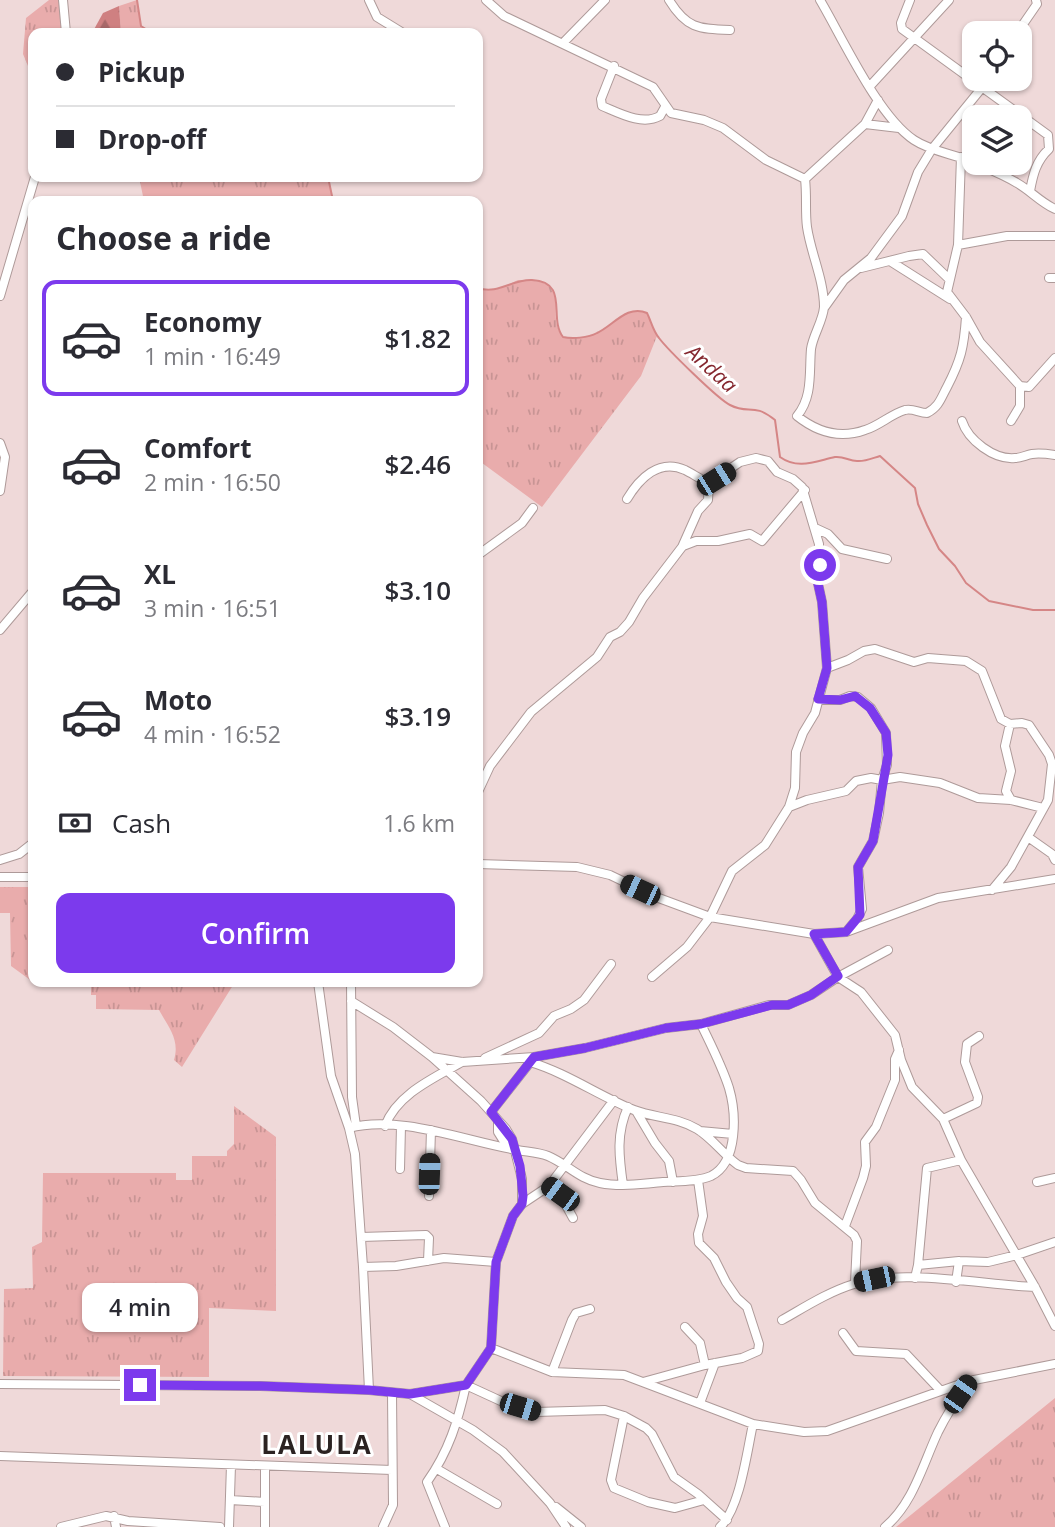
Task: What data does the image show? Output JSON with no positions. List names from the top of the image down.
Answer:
{
  "districts": ["LALULA"],
  "water": ["Andaa"],
  "page": {
    "banner": ["Pickup", "Drop-off"],
    "heading": "Choose a ride",
    "list": [
      {
        "name": "Economy",
        "note": "1 min · 16:49",
        "value": "$1.82"
      },
      {
        "name": "Comfort",
        "note": "2 min · 16:50",
        "value": "$2.46"
      },
      {
        "name": "XL",
        "note": "3 min · 16:51",
        "value": "$3.10"
      },
      {
        "name": "Moto",
        "note": "4 min · 16:52",
        "value": "$3.19"
      }
    ],
    "pay": ["Cash", "1.6 km"],
    "buttons": "Confirm",
    "bubble": "4 min"
  }
}
